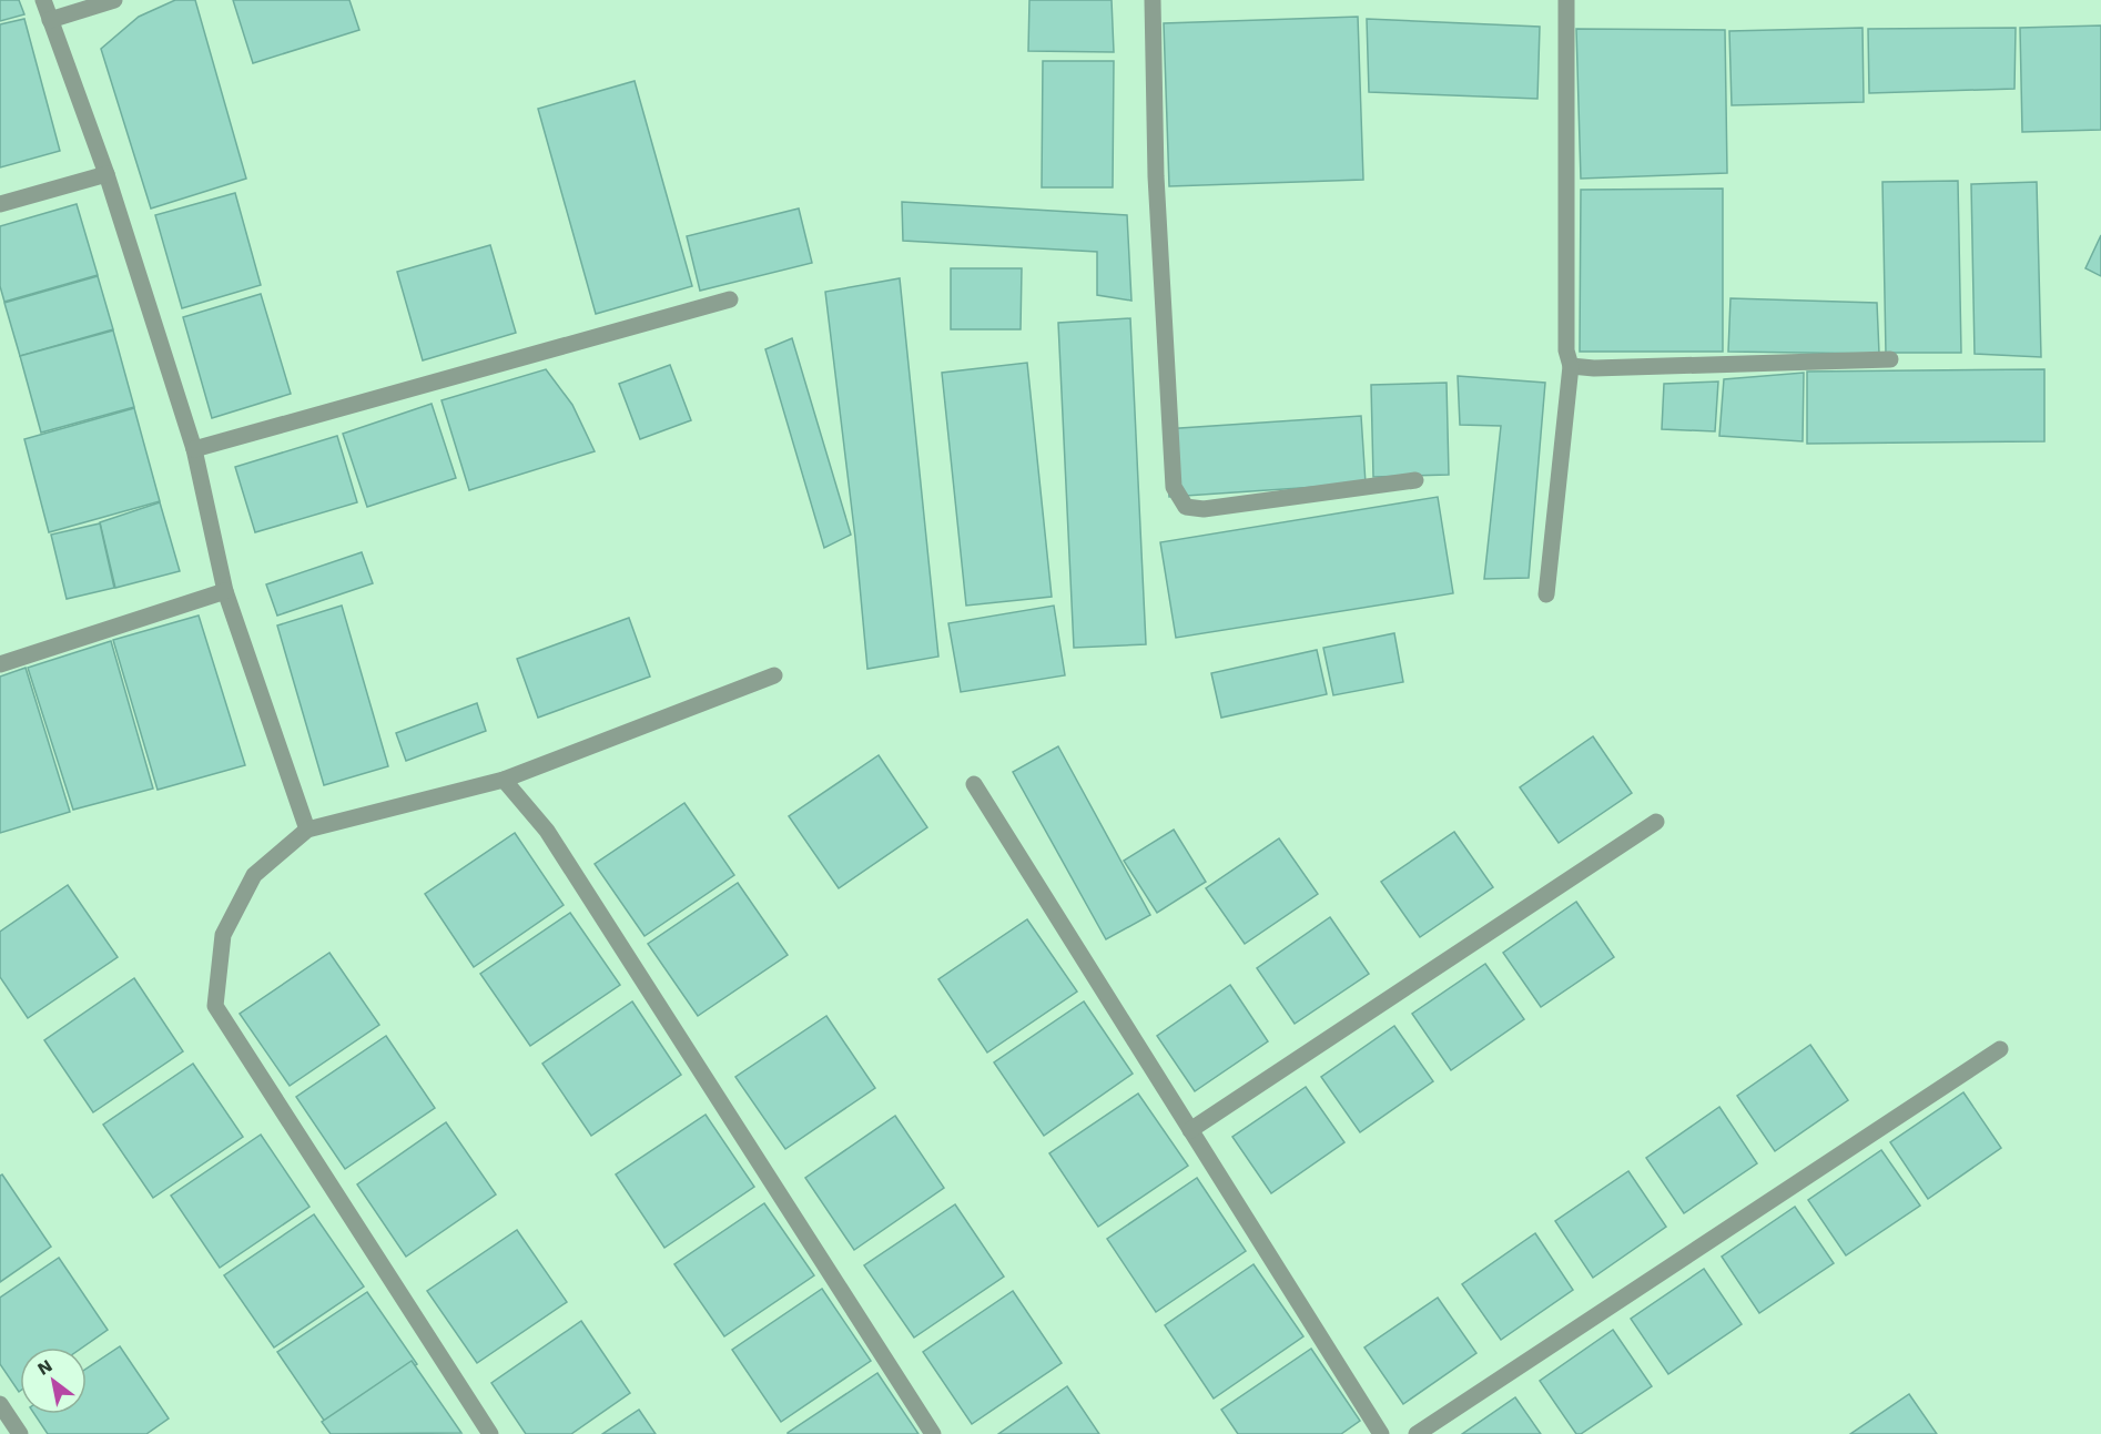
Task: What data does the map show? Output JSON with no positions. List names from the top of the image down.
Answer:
{
  "north": "top left"
}
